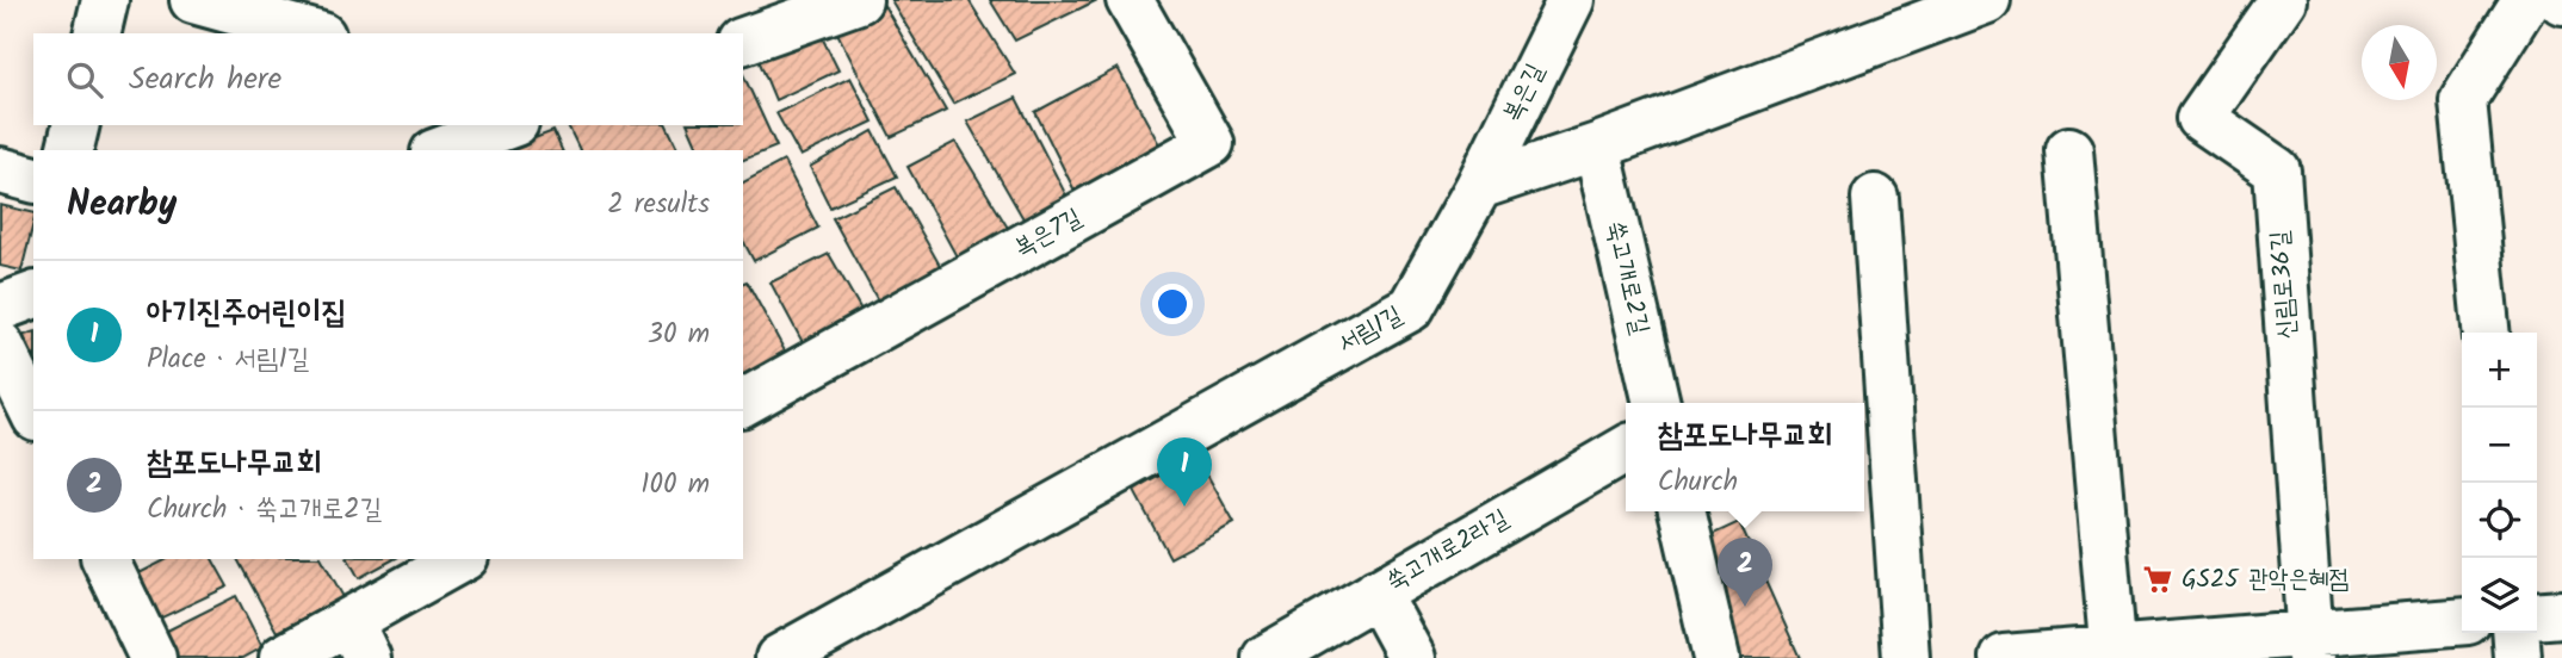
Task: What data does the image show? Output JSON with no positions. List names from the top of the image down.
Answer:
{
  "streets": {
    "street": [
      "복은길",
      "복은7길",
      "쑥고개로2길",
      "신림로36길",
      "서림1길",
      "쑥고개로2라길"
    ]
  },
  "crossings": [
    ["복은길", "서림1길"]
  ],
  "places": {
    "supermarket": ["GS25 관악은혜점"]
  },
  "north": "bottom",
  "page": {
    "search": "Search here",
    "heading": ["Nearby", "2 results"],
    "list": [
      {
        "mark": "1",
        "name": "아기진주어린이집",
        "note": "Place · 서림1길",
        "value": "30 m"
      },
      {
        "mark": "2",
        "name": "참포도나무교회",
        "note": "Church · 쑥고개로2길",
        "value": "100 m"
      }
    ],
    "map_buttons": ["+", "−"],
    "popup": ["참포도나무교회", "Church"],
    "pins": ["1", "2"]
  }
}
